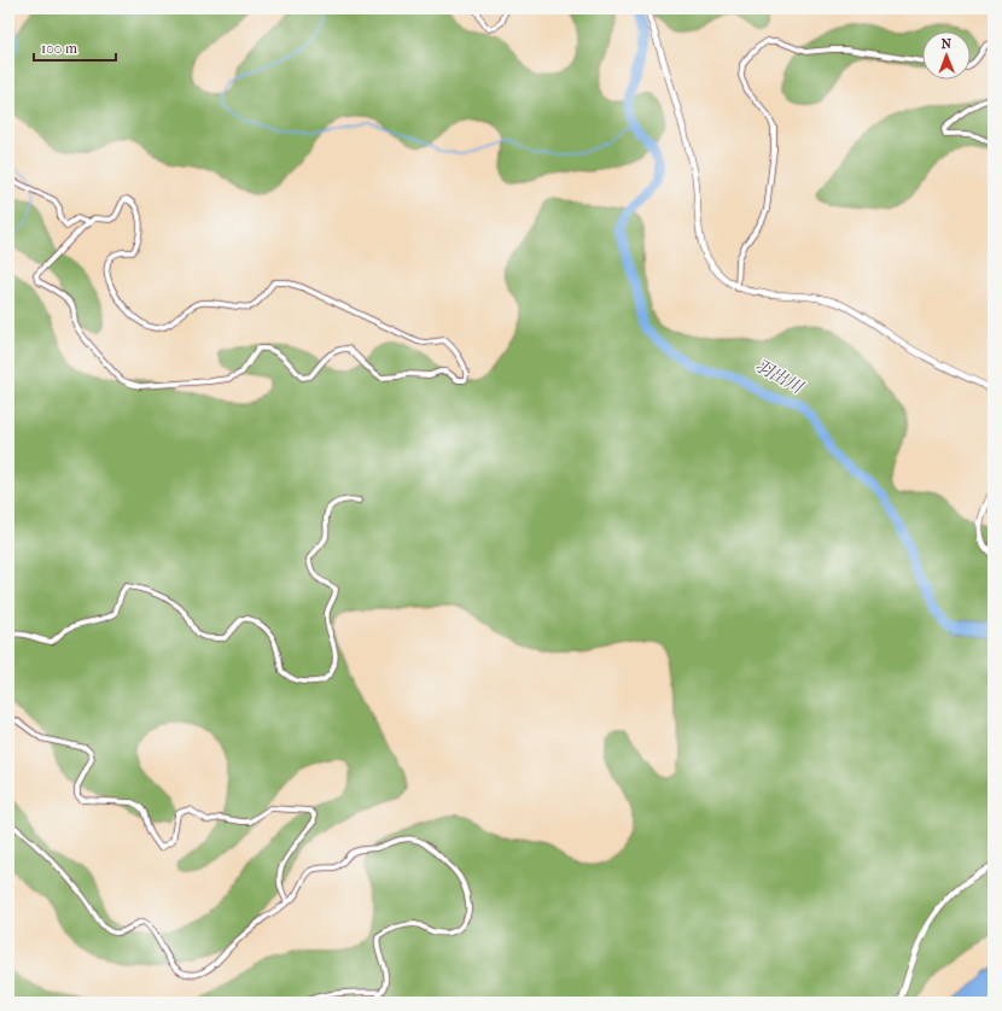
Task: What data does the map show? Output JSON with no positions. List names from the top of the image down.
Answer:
{
  "water": ["羽出川"],
  "scale_bar": "100 m",
  "north": "top"
}
